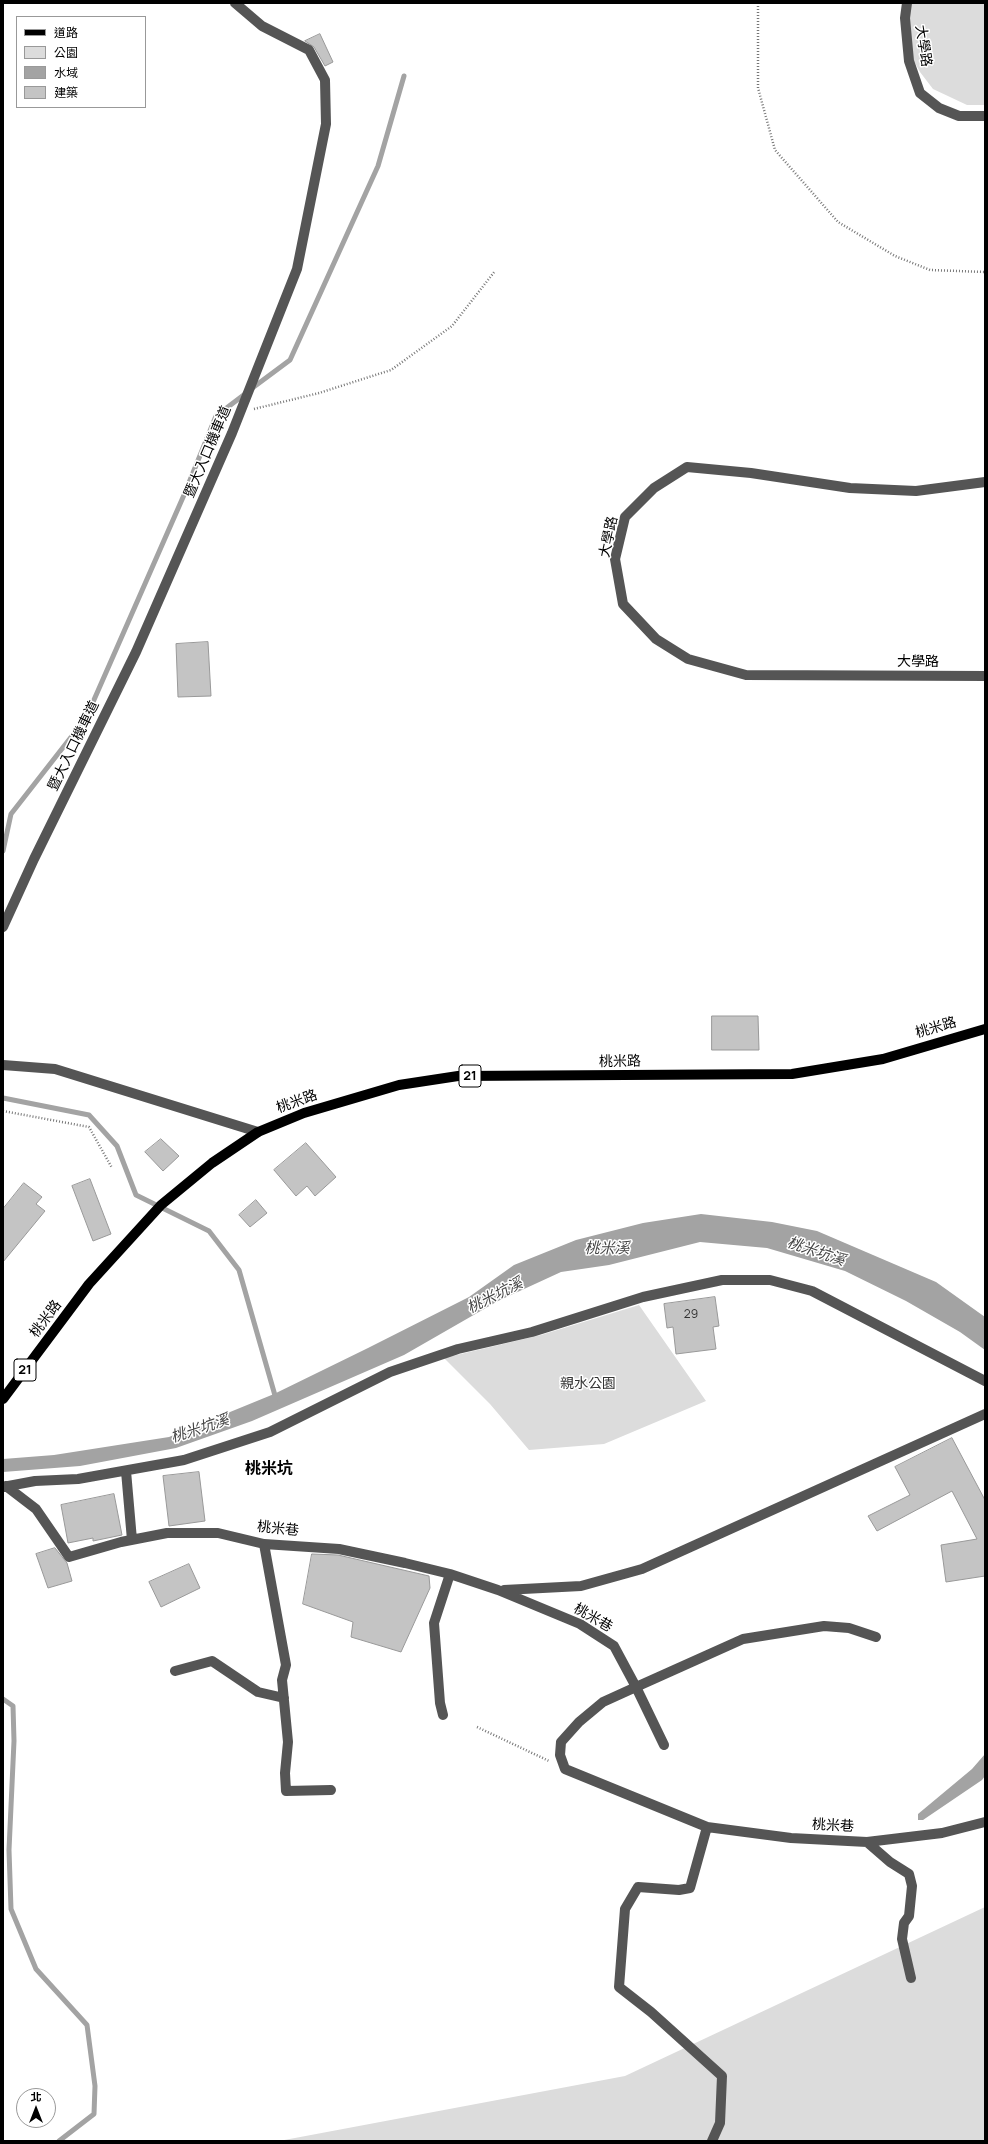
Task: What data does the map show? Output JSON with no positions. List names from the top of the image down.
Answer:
{
  "streets": {
    "main road": ["桃米路", "21"],
    "street": ["大學路", "暨大入口機車道", "桃米巷"]
  },
  "districts": ["桃米坑"],
  "water": ["桃米溪", "桃米坑溪"],
  "parks": ["親水公園"],
  "house_numbers": ["29"],
  "legend": [
    "道路",
    "公園",
    "水域",
    "建築"
  ],
  "north": "top"
}
